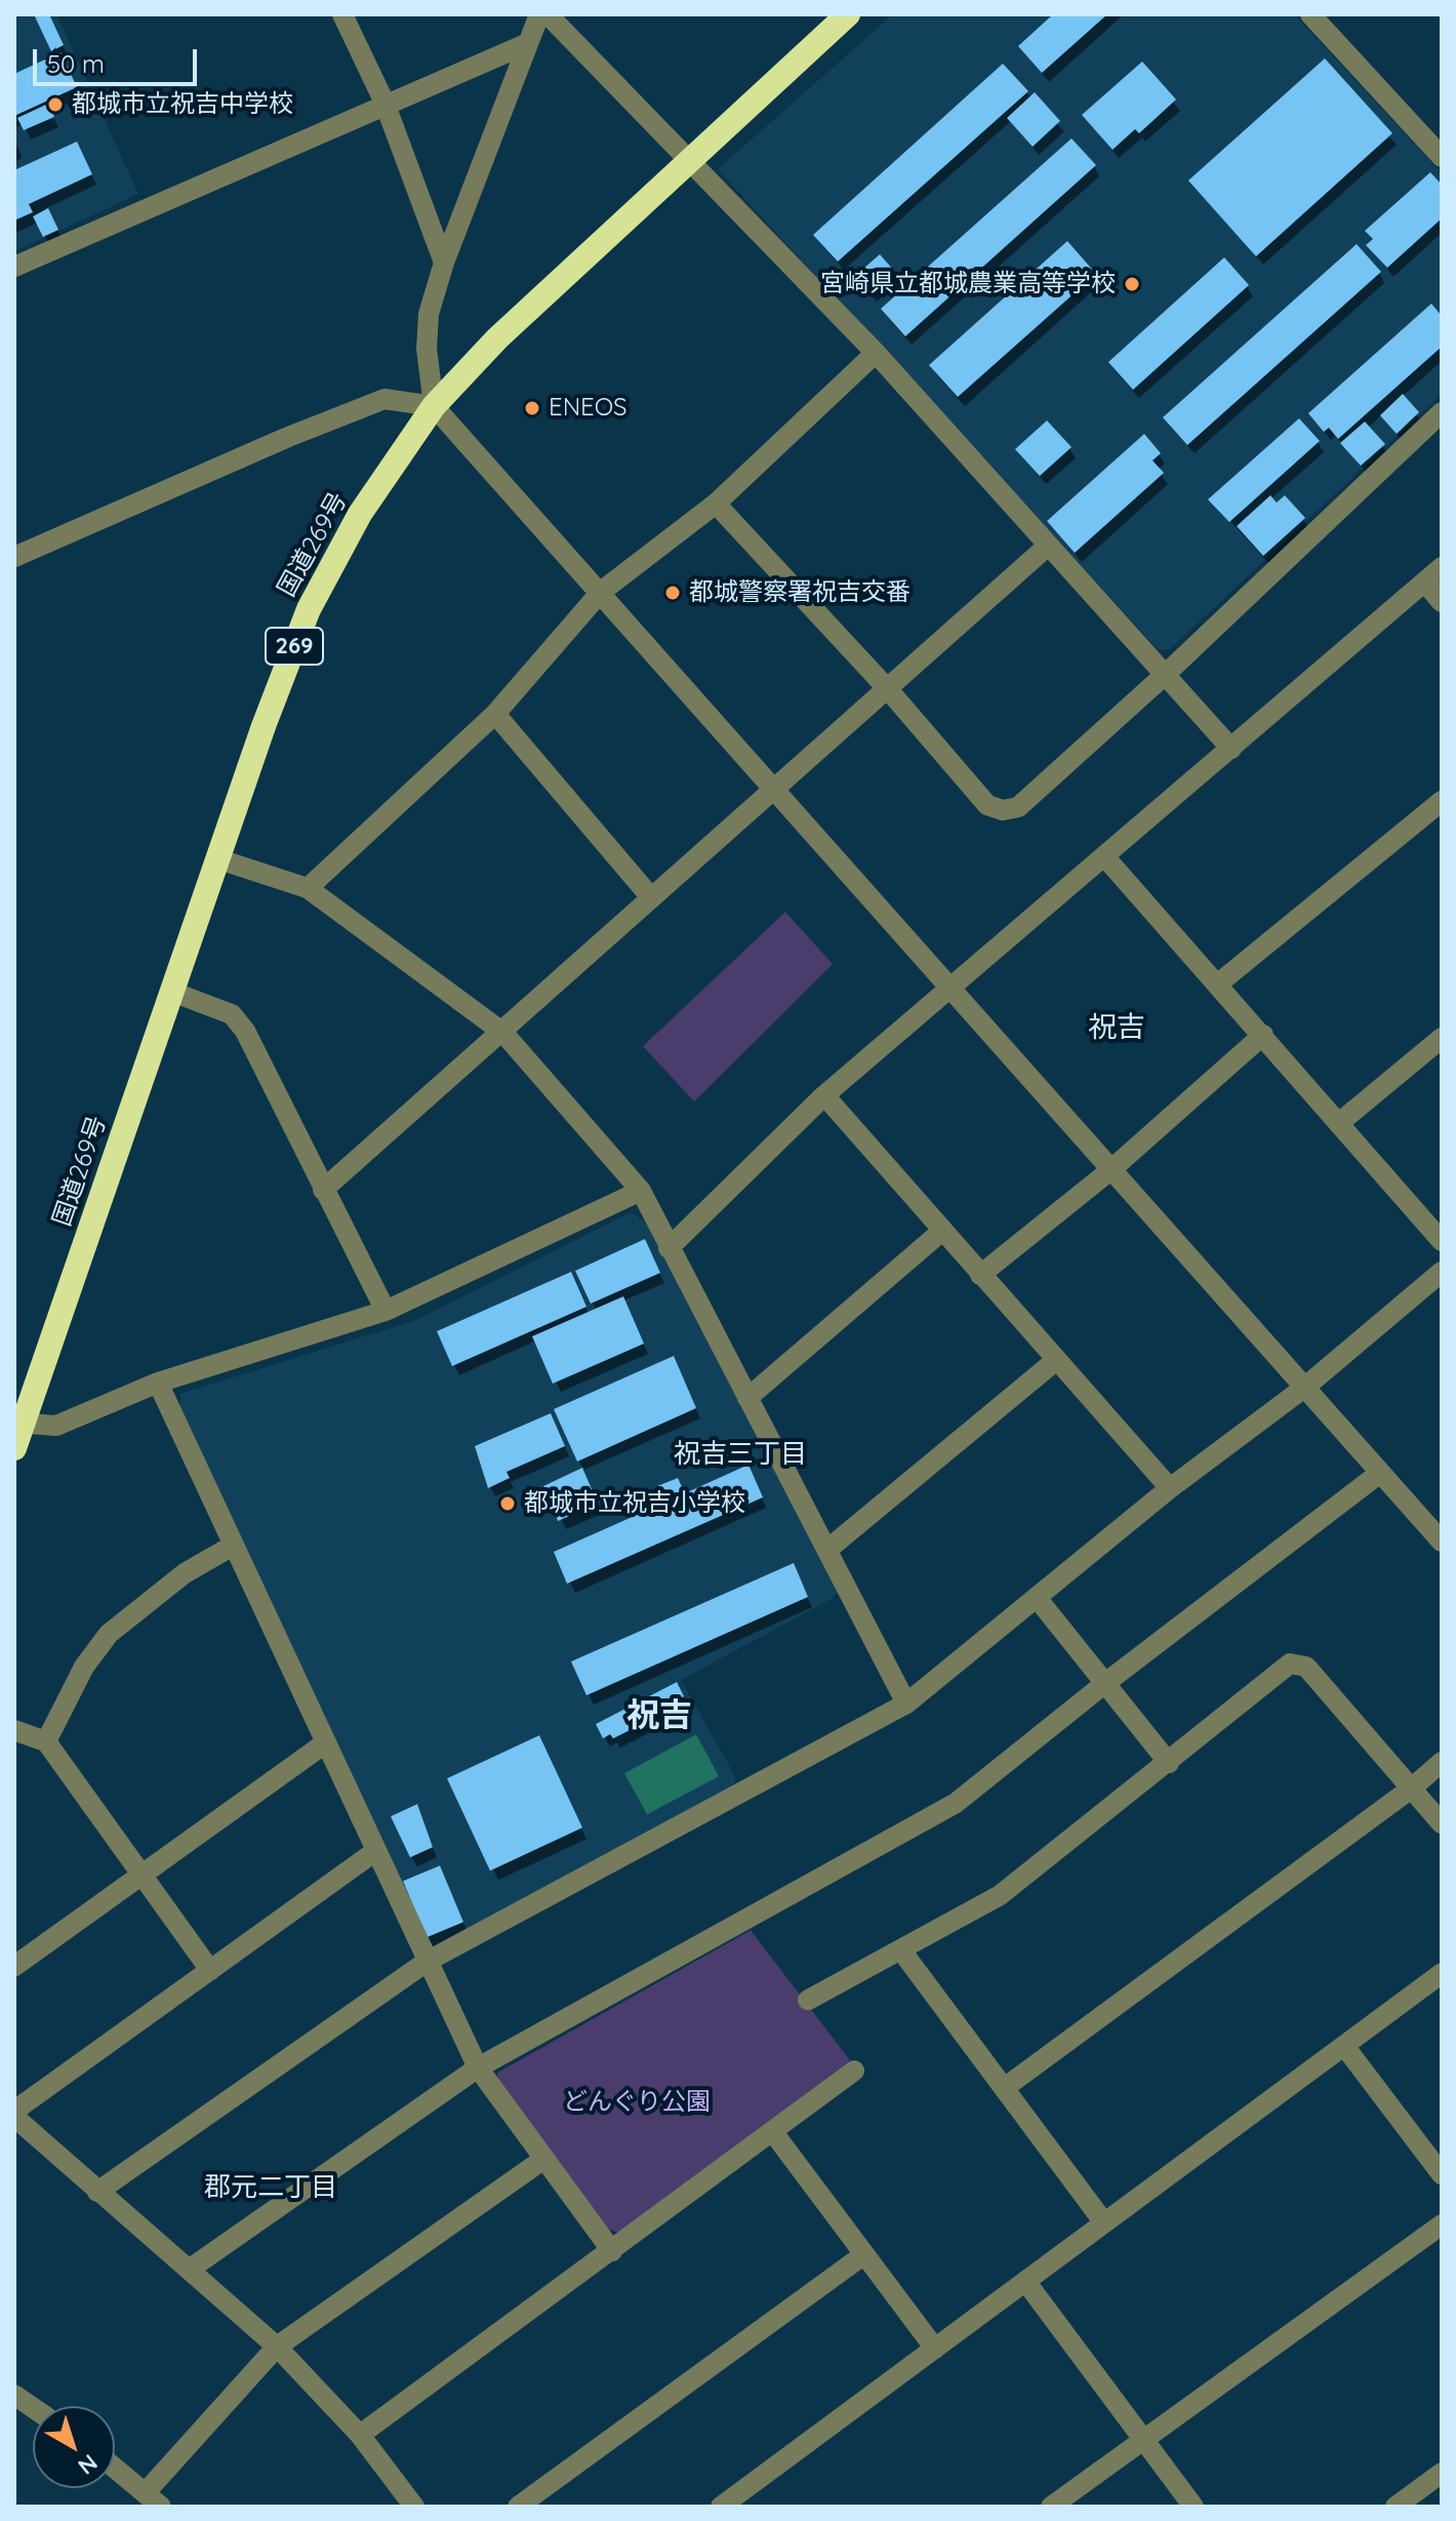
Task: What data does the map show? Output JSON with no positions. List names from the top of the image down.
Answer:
{
  "streets": {
    "highway": ["国道269号", "269"]
  },
  "districts": [
    "祝吉",
    "祝吉三丁目",
    "祝吉",
    "郡元二丁目"
  ],
  "parks": ["どんぐり公園"],
  "places": [
    "都城市立祝吉中学校",
    "宮崎県立都城農業高等学校",
    "ENEOS",
    "都城警察署祝吉交番",
    "都城市立祝吉小学校"
  ],
  "scale_bar": "50 m",
  "north": "bottom right"
}
